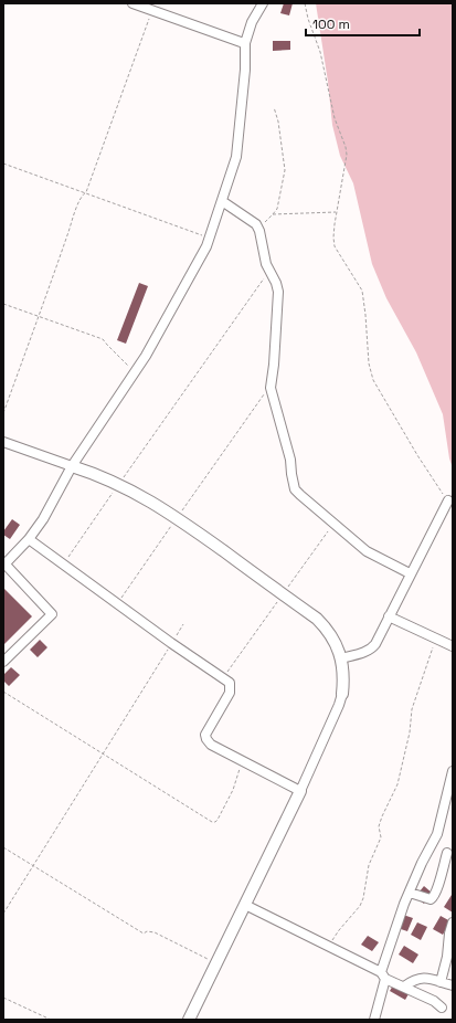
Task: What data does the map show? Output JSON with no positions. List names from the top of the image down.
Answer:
{
  "scale_bar": "100 m"
}
